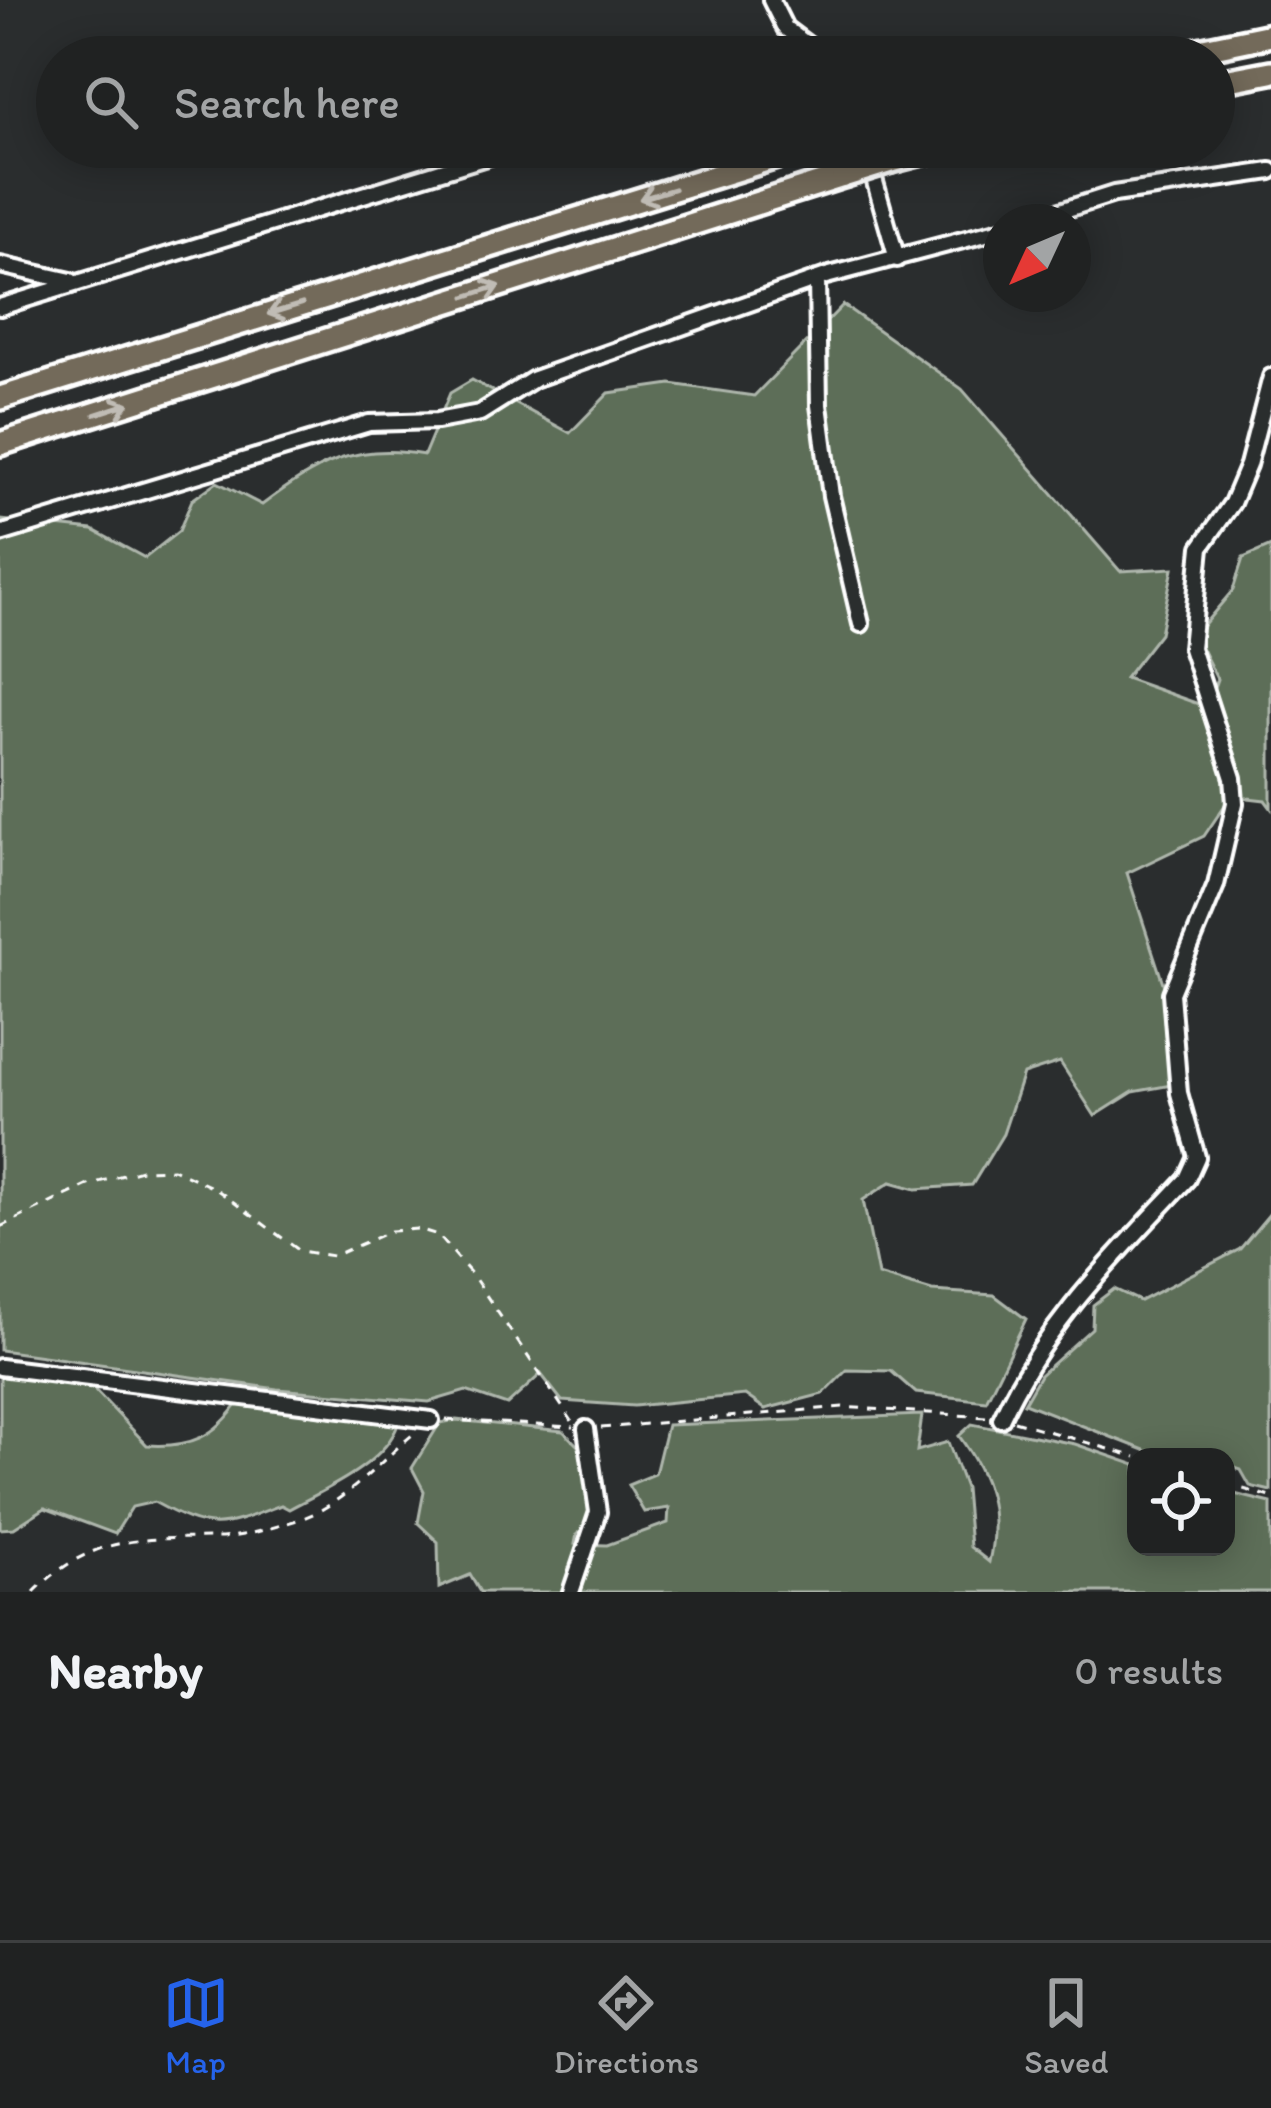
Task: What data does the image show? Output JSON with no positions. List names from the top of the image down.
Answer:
{
  "north": "bottom left",
  "page": {
    "search": "Search here",
    "heading": ["Nearby", "0 results"],
    "nav": ["Map", "Directions", "Saved"]
  }
}
